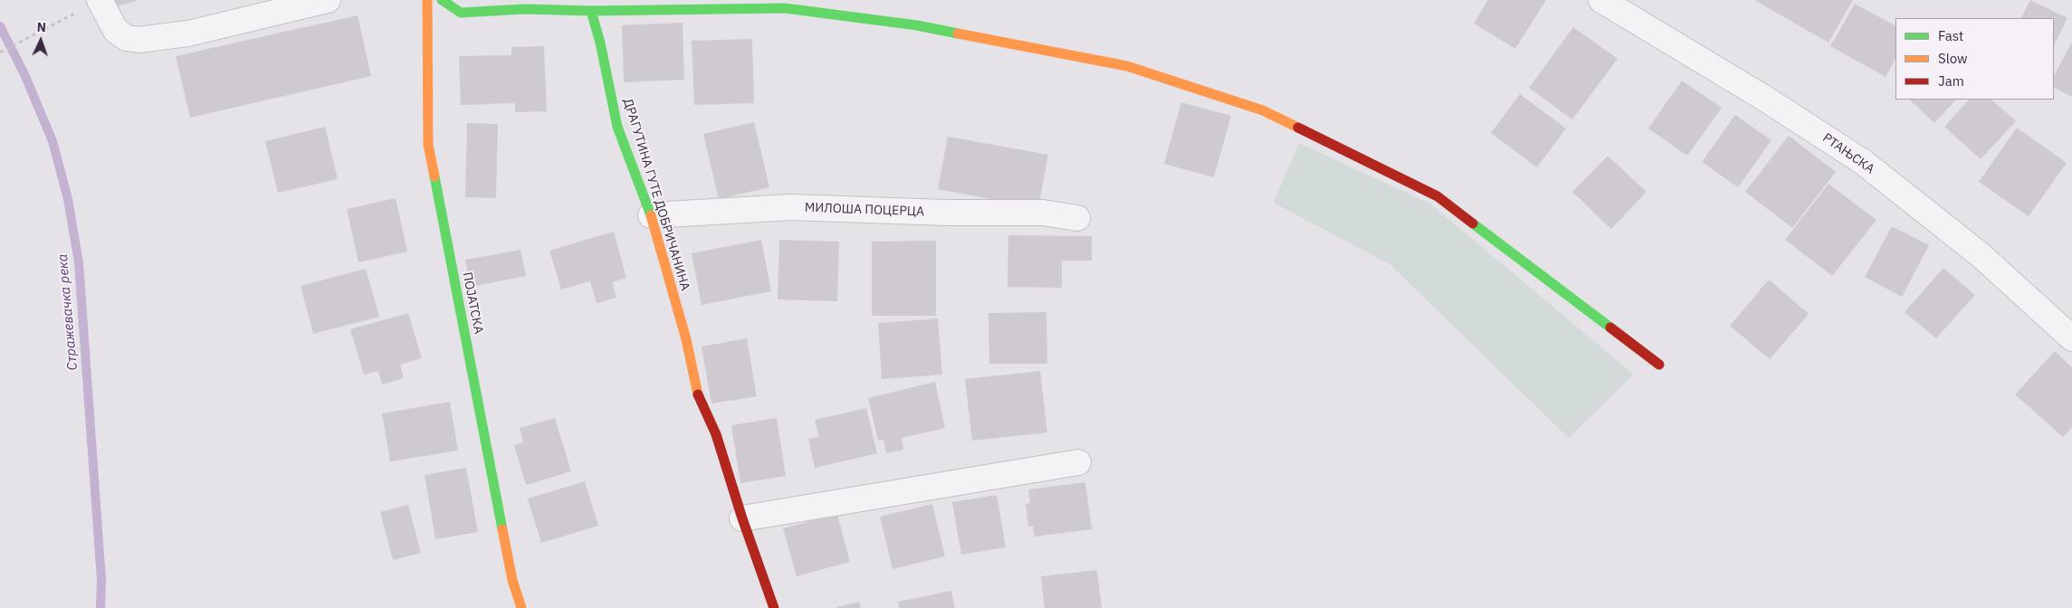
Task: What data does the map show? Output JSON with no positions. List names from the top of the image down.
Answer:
{
  "streets": {
    "street": [
      "РТАЊСКА",
      "ДРАГУТИНА ГУТЕ ДОБРИЧАНИНА",
      "МИЛОША ПОЦЕРЦА",
      "ПОЈАТСКА"
    ]
  },
  "crossings": [
    ["ДРАГУТИНА ГУТЕ ДОБРИЧАНИНА", "МИЛОША ПОЦЕРЦА"]
  ],
  "water": ["Стражевачка река"],
  "legend": ["Fast", "Slow", "Jam"],
  "north": "top"
}
